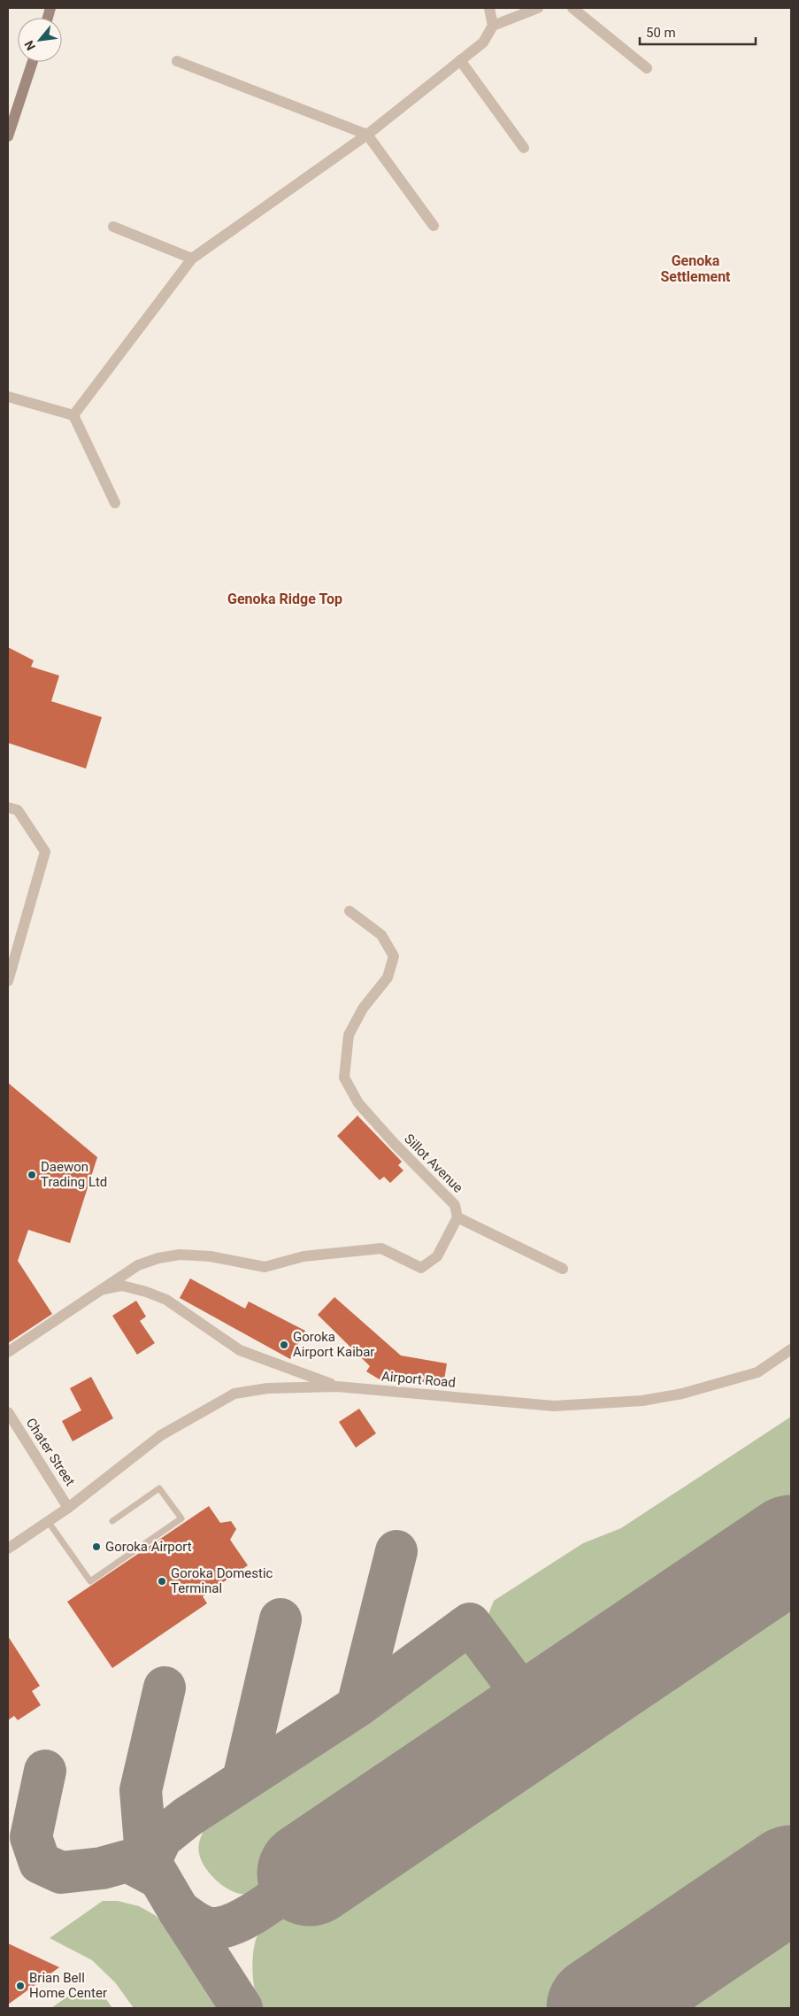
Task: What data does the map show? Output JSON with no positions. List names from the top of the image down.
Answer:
{
  "streets": {
    "street": ["Sillot Avenue", "Airport Road", "Chater Street"]
  },
  "crossings": [
    ["Airport Road", "Chater Street"]
  ],
  "districts": ["Genoka Settlement", "Genoka Ridge Top"],
  "places": [
    "Daewon Trading Ltd",
    "Goroka Airport Kaibar",
    "Goroka Airport",
    "Goroka Domestic Terminal",
    "Brian Bell Home Center"
  ],
  "scale_bar": "50 m",
  "north": "bottom left"
}
